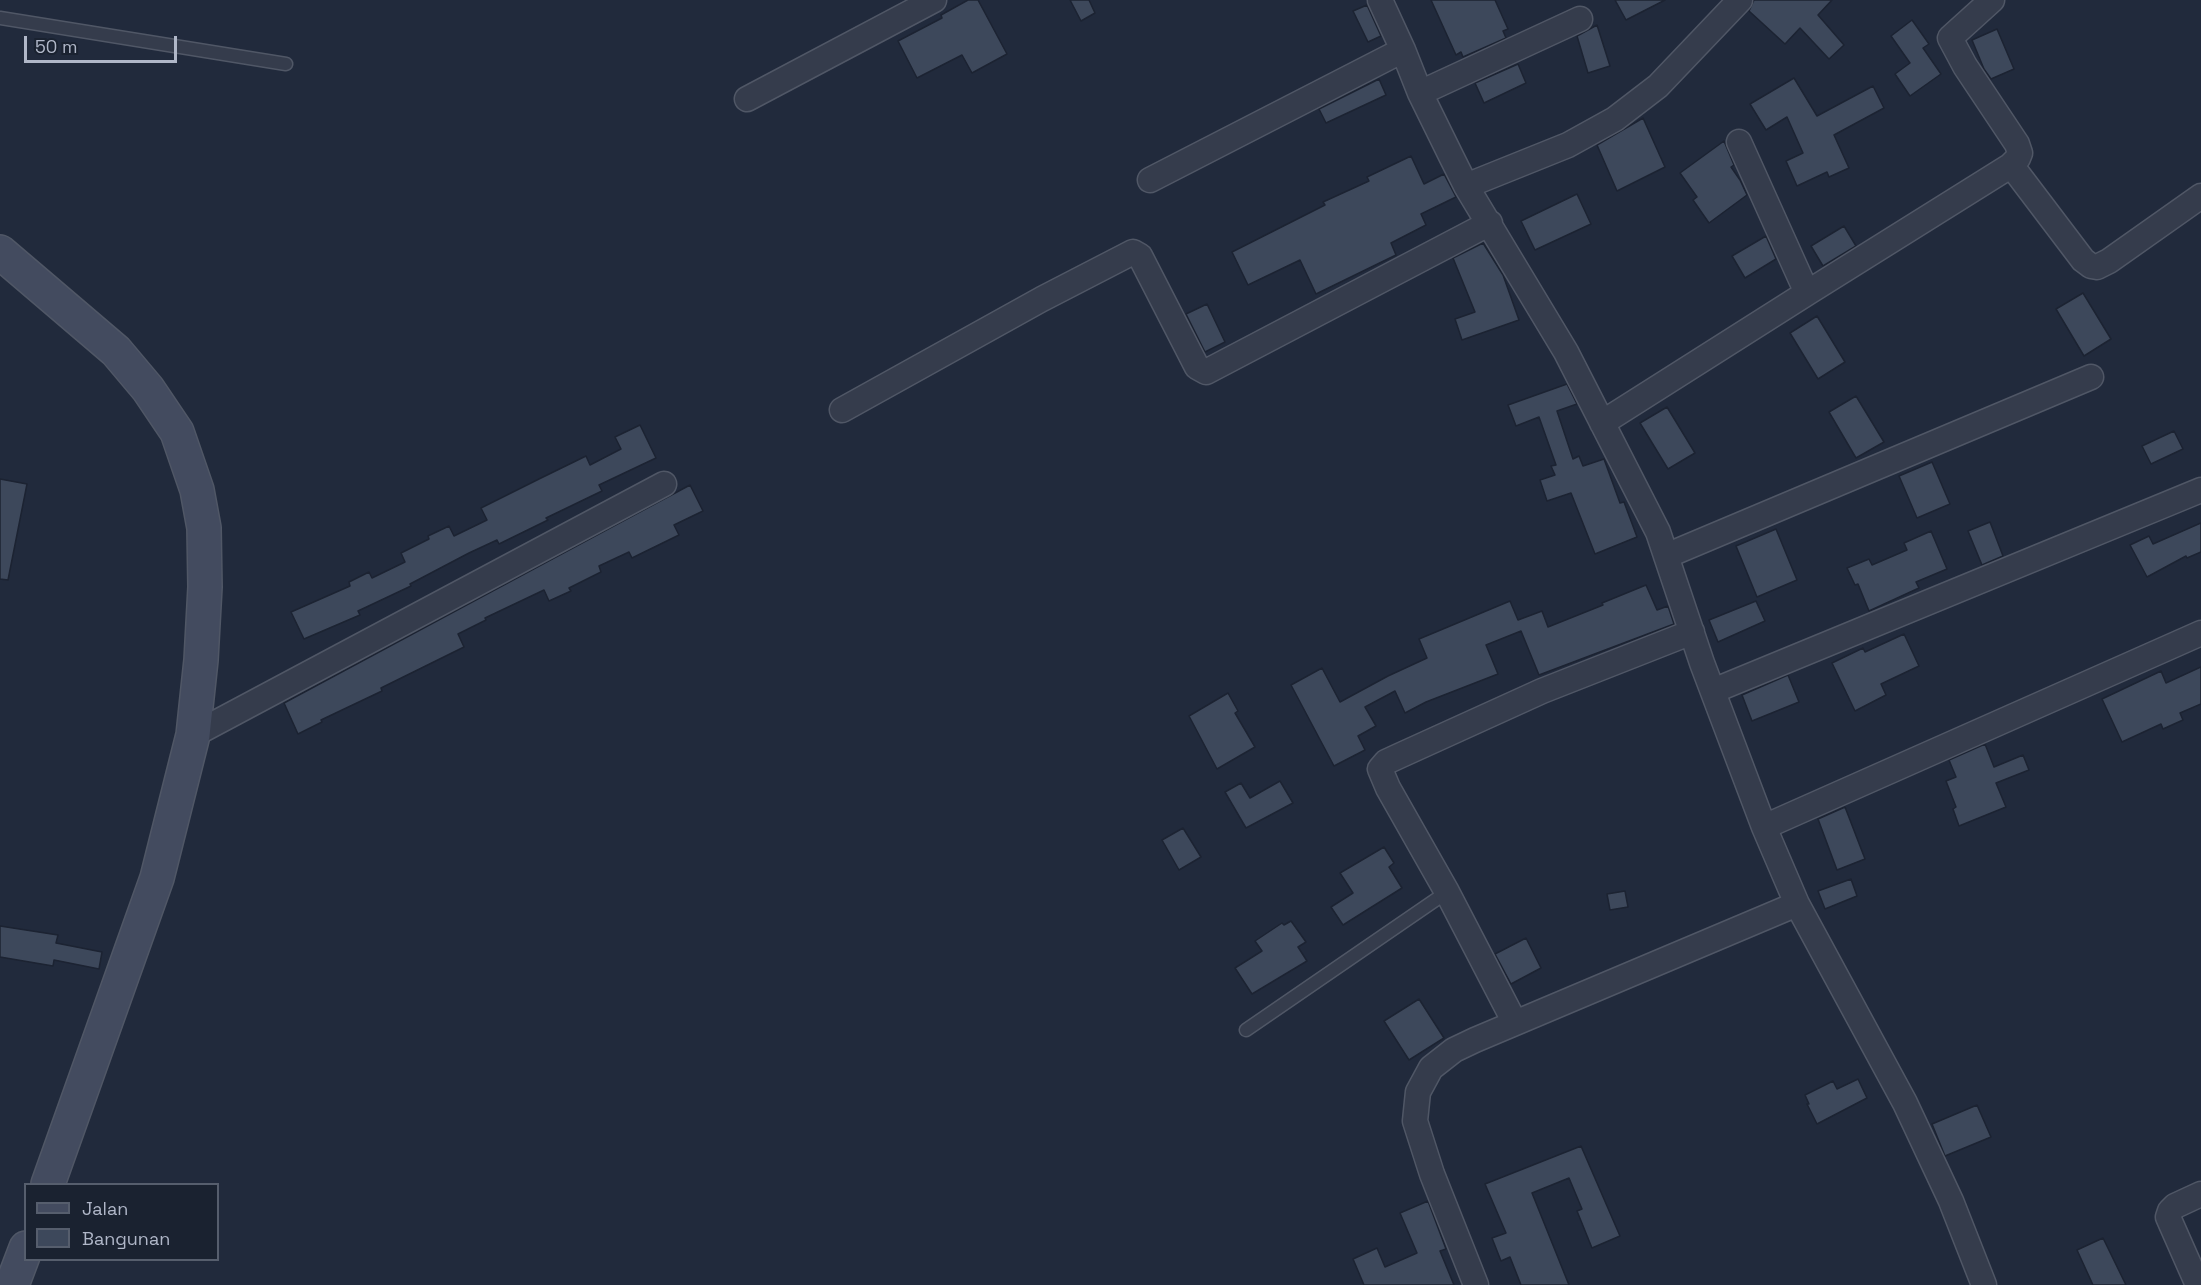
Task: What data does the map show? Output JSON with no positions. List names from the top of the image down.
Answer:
{
  "legend": ["Jalan", "Bangunan"],
  "scale_bar": "50 m"
}
